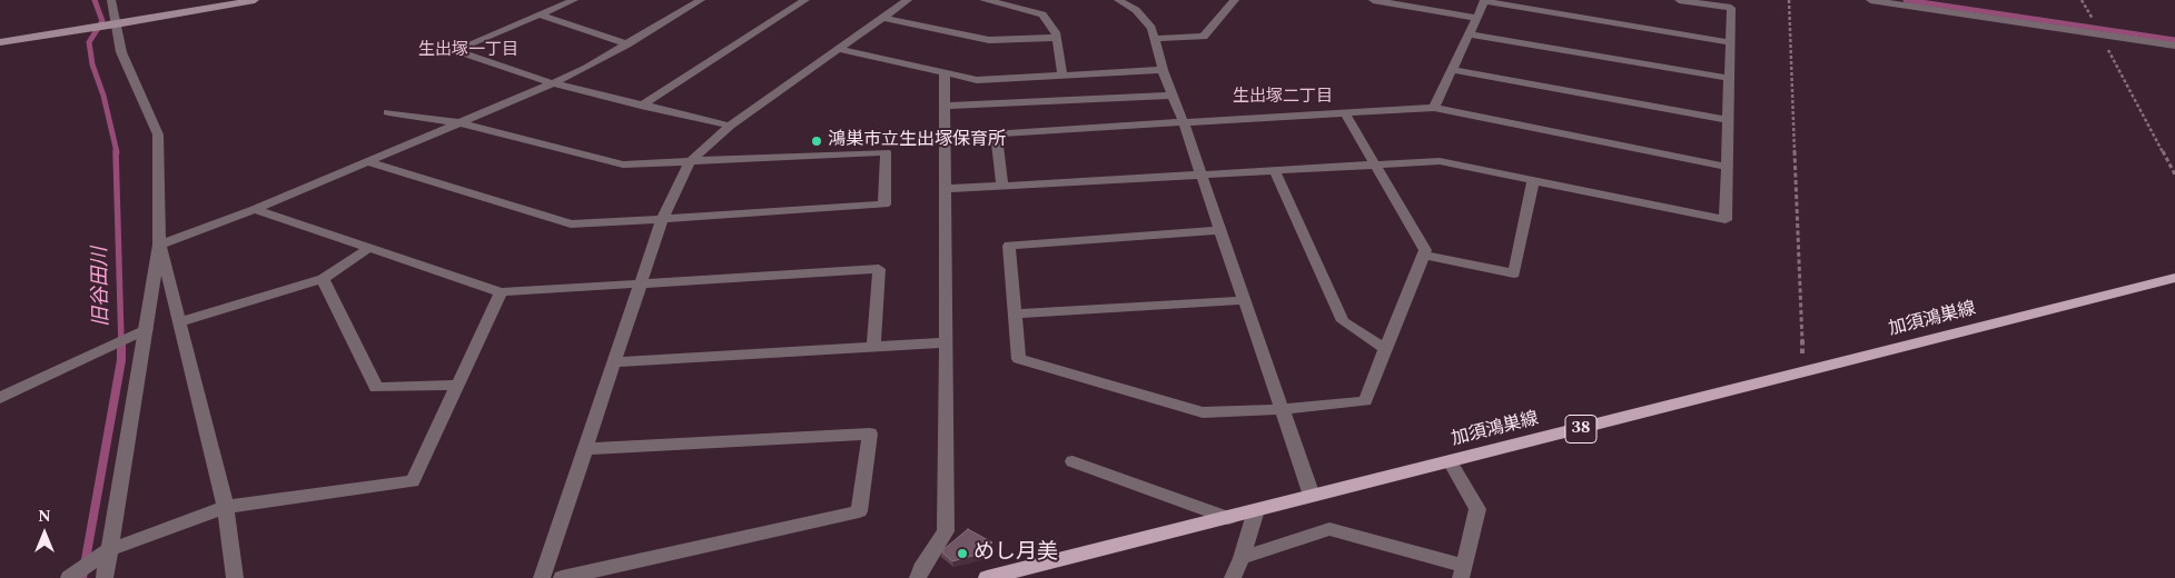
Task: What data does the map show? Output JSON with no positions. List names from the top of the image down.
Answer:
{
  "streets": {
    "main road": ["加須鴻巣線", "38"]
  },
  "districts": ["生出塚一丁目", "生出塚二丁目"],
  "water": ["旧谷田川"],
  "places": ["鴻巣市立生出塚保育所", "めし月美"],
  "north": "top"
}
